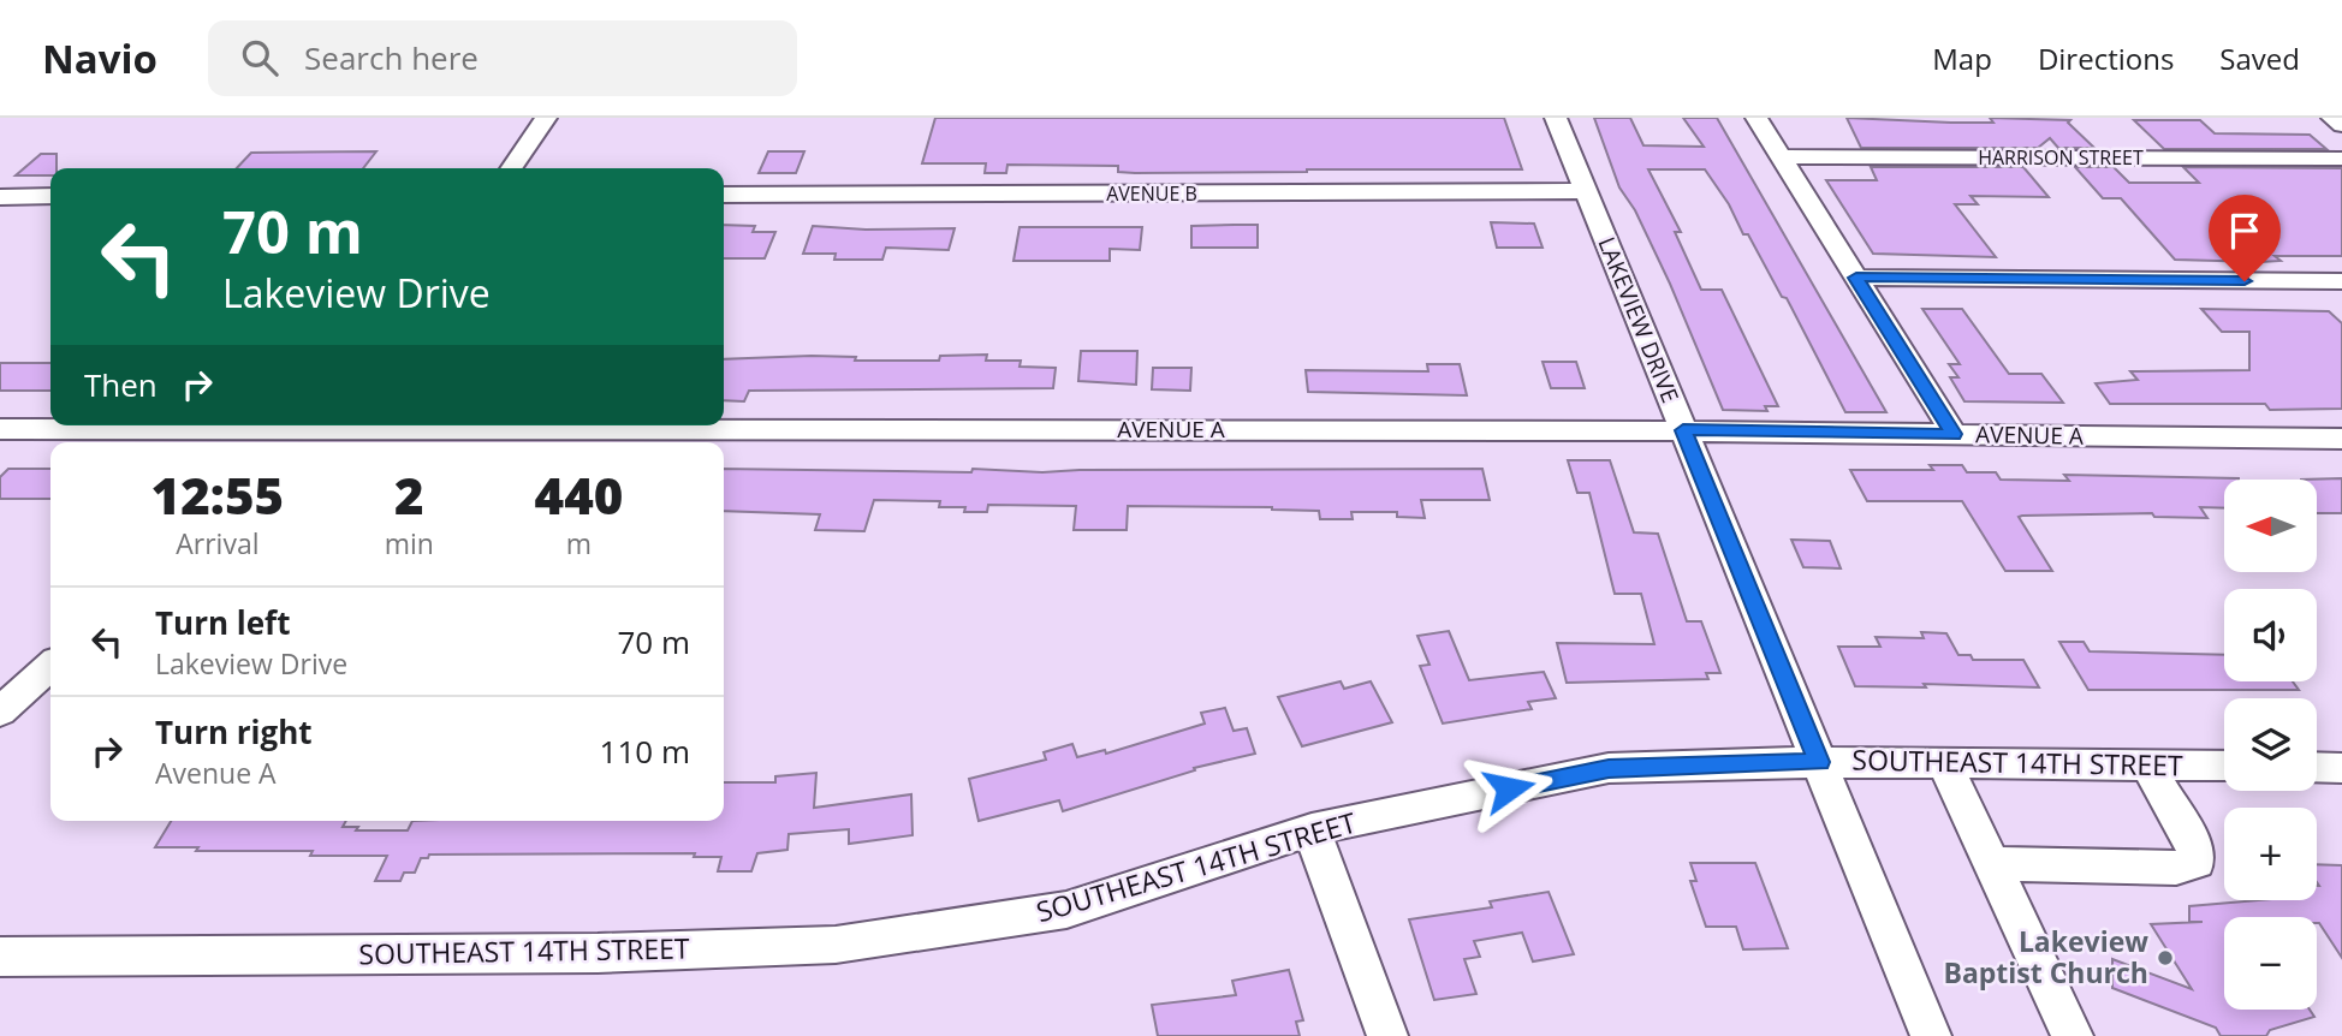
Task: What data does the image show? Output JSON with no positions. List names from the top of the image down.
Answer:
{
  "streets": {
    "street": [
      "HARRISON STREET",
      "AVENUE B",
      "LAKEVIEW DRIVE",
      "AVENUE A",
      "SOUTHEAST 14TH STREET"
    ]
  },
  "crossings": [
    ["AVENUE B", "LAKEVIEW DRIVE"],
    ["LAKEVIEW DRIVE", "AVENUE A"],
    ["LAKEVIEW DRIVE", "SOUTHEAST 14TH STREET"]
  ],
  "places": ["Lakeview Baptist Church"],
  "north": "left",
  "page": {
    "header": "Navio",
    "search": "Search here",
    "nav": ["Map", "Directions", "Saved"],
    "turn": ["70 m", "Lakeview Drive"],
    "then": "Then",
    "eta": [
      "12:55",
      "Arrival",
      "2",
      "min",
      "440",
      "m"
    ],
    "map_buttons": ["+", "−"],
    "list": [
      {
        "name": "Turn left",
        "note": "Lakeview Drive",
        "value": "70 m"
      },
      {
        "name": "Turn right",
        "note": "Avenue A",
        "value": "110 m"
      }
    ]
  }
}
